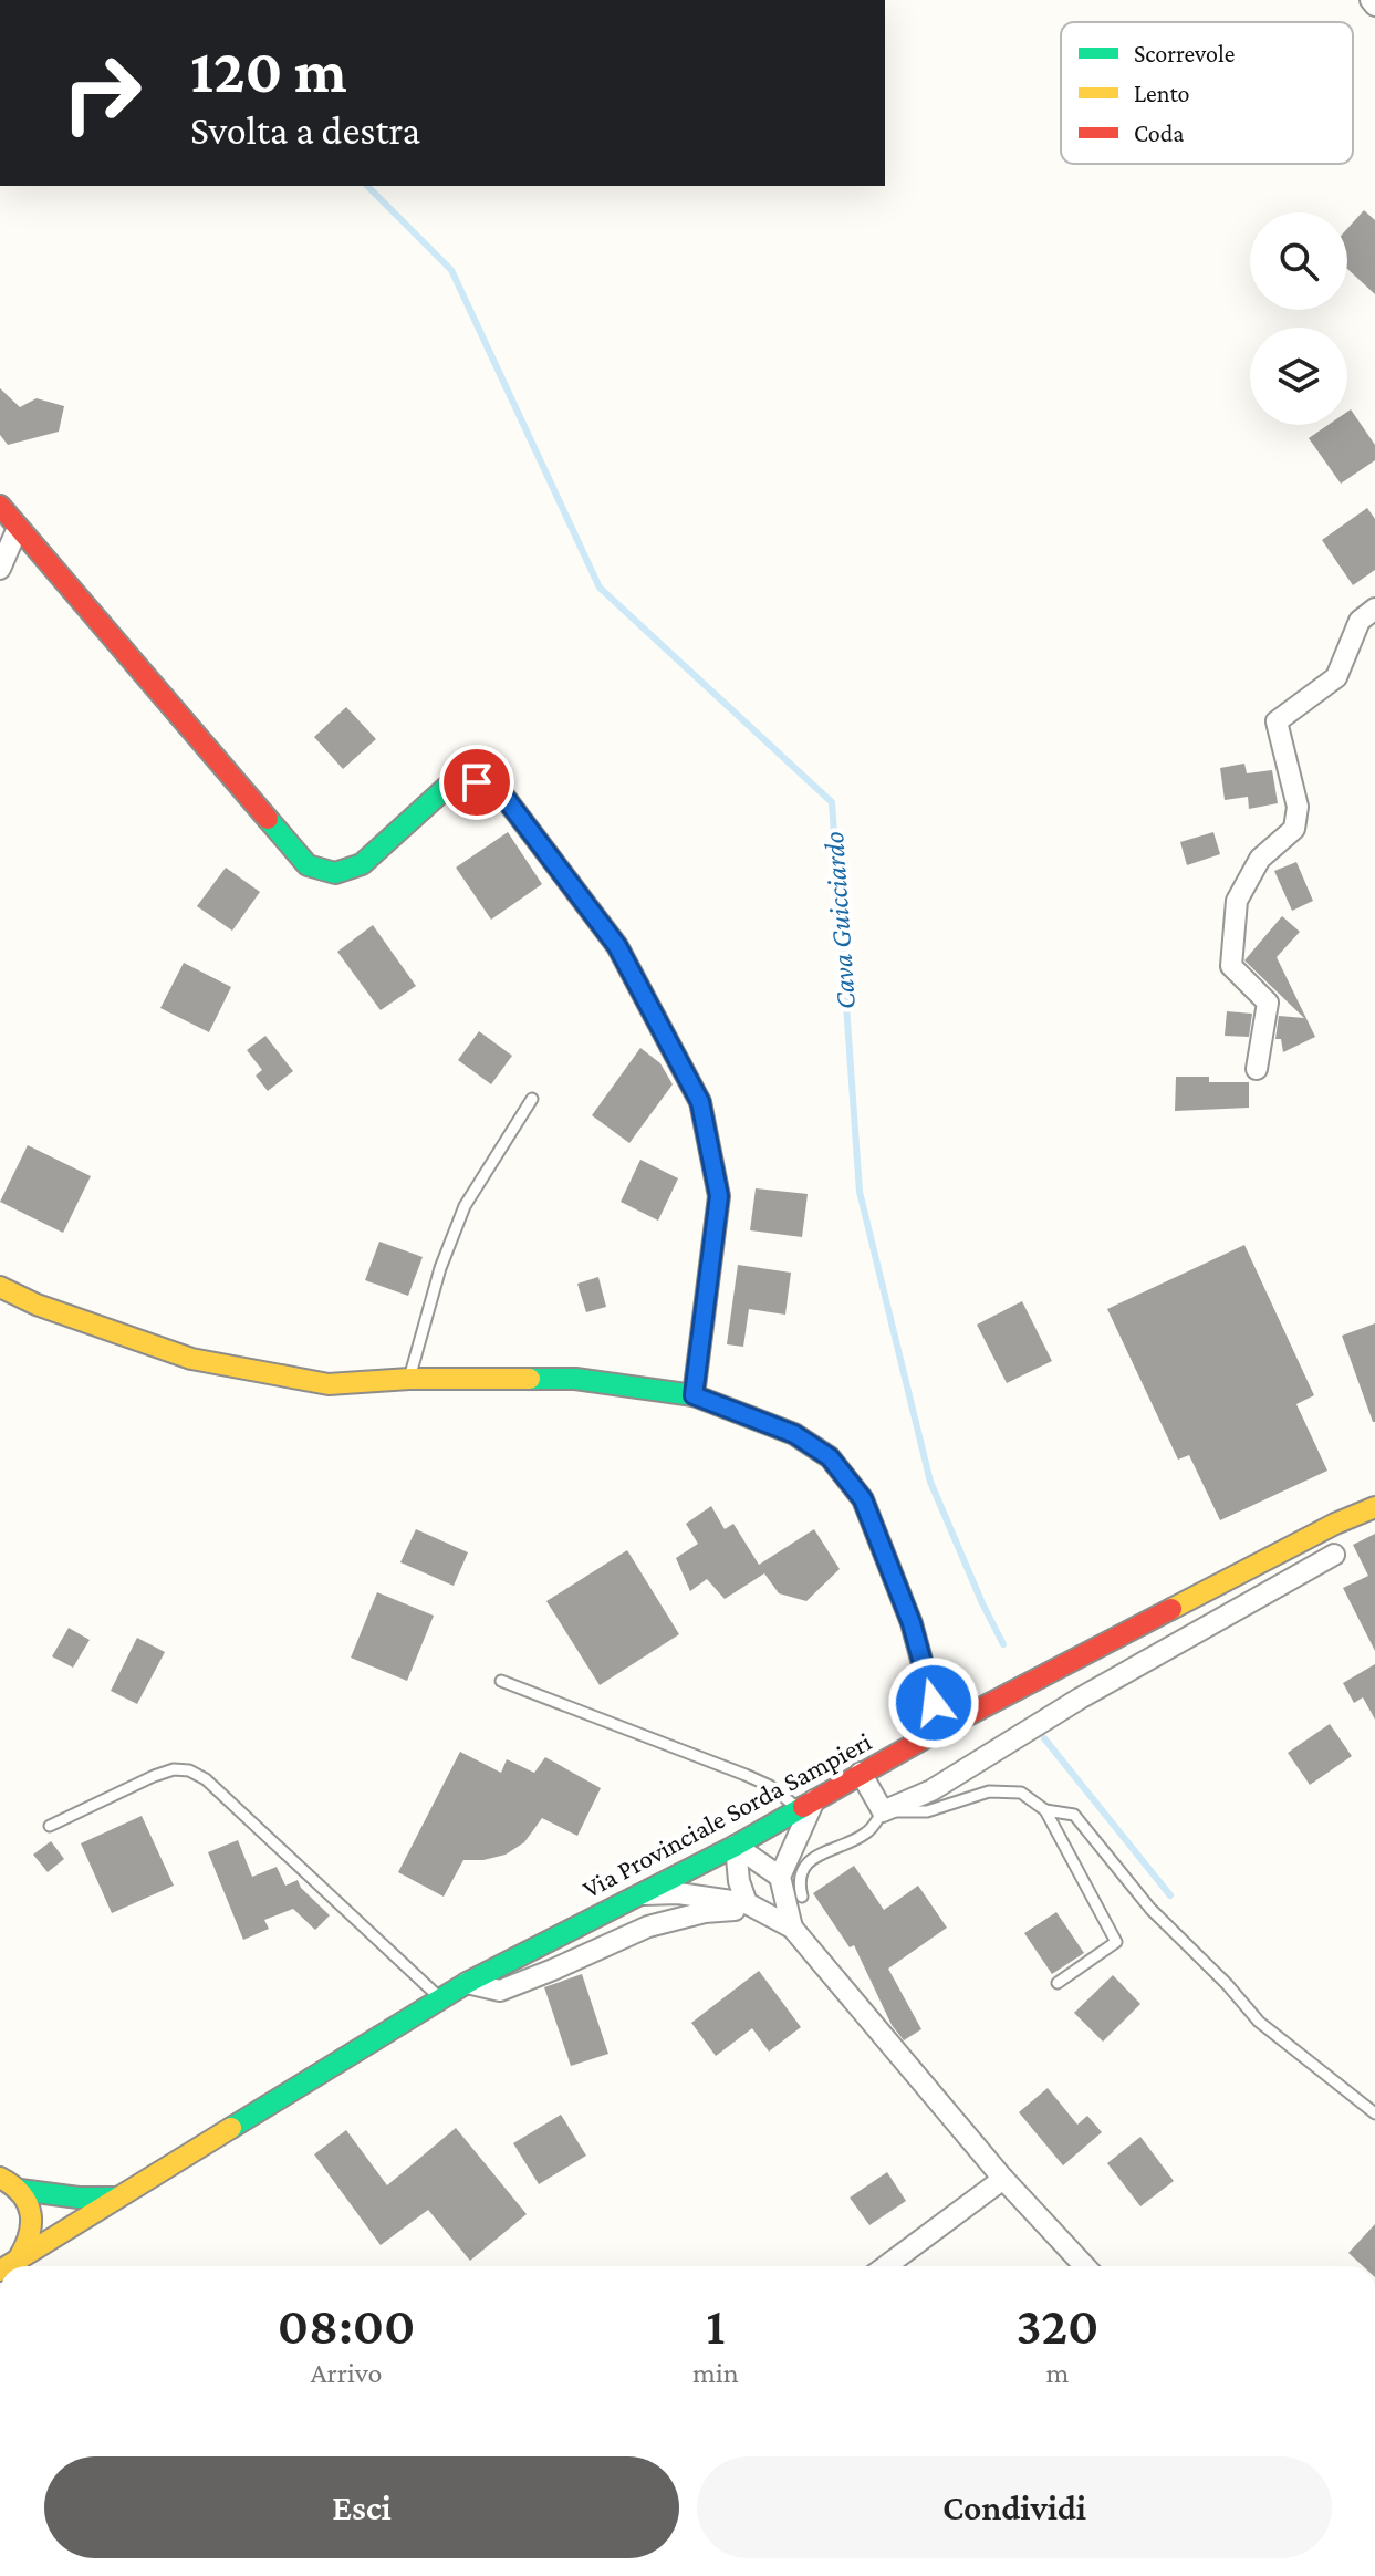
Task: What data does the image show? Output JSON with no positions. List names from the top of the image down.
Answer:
{
  "streets": {
    "street": ["Via Provinciale Sorda Sampieri"]
  },
  "water": ["Cava Guicciardo"],
  "legend": ["Scorrevole", "Lento", "Coda"],
  "page": {
    "turn": ["120 m", "Svolta a destra"],
    "eta": [
      "08:00",
      "Arrivo",
      "1",
      "min",
      "320",
      "m"
    ],
    "buttons": ["Esci", "Condividi"]
  }
}
